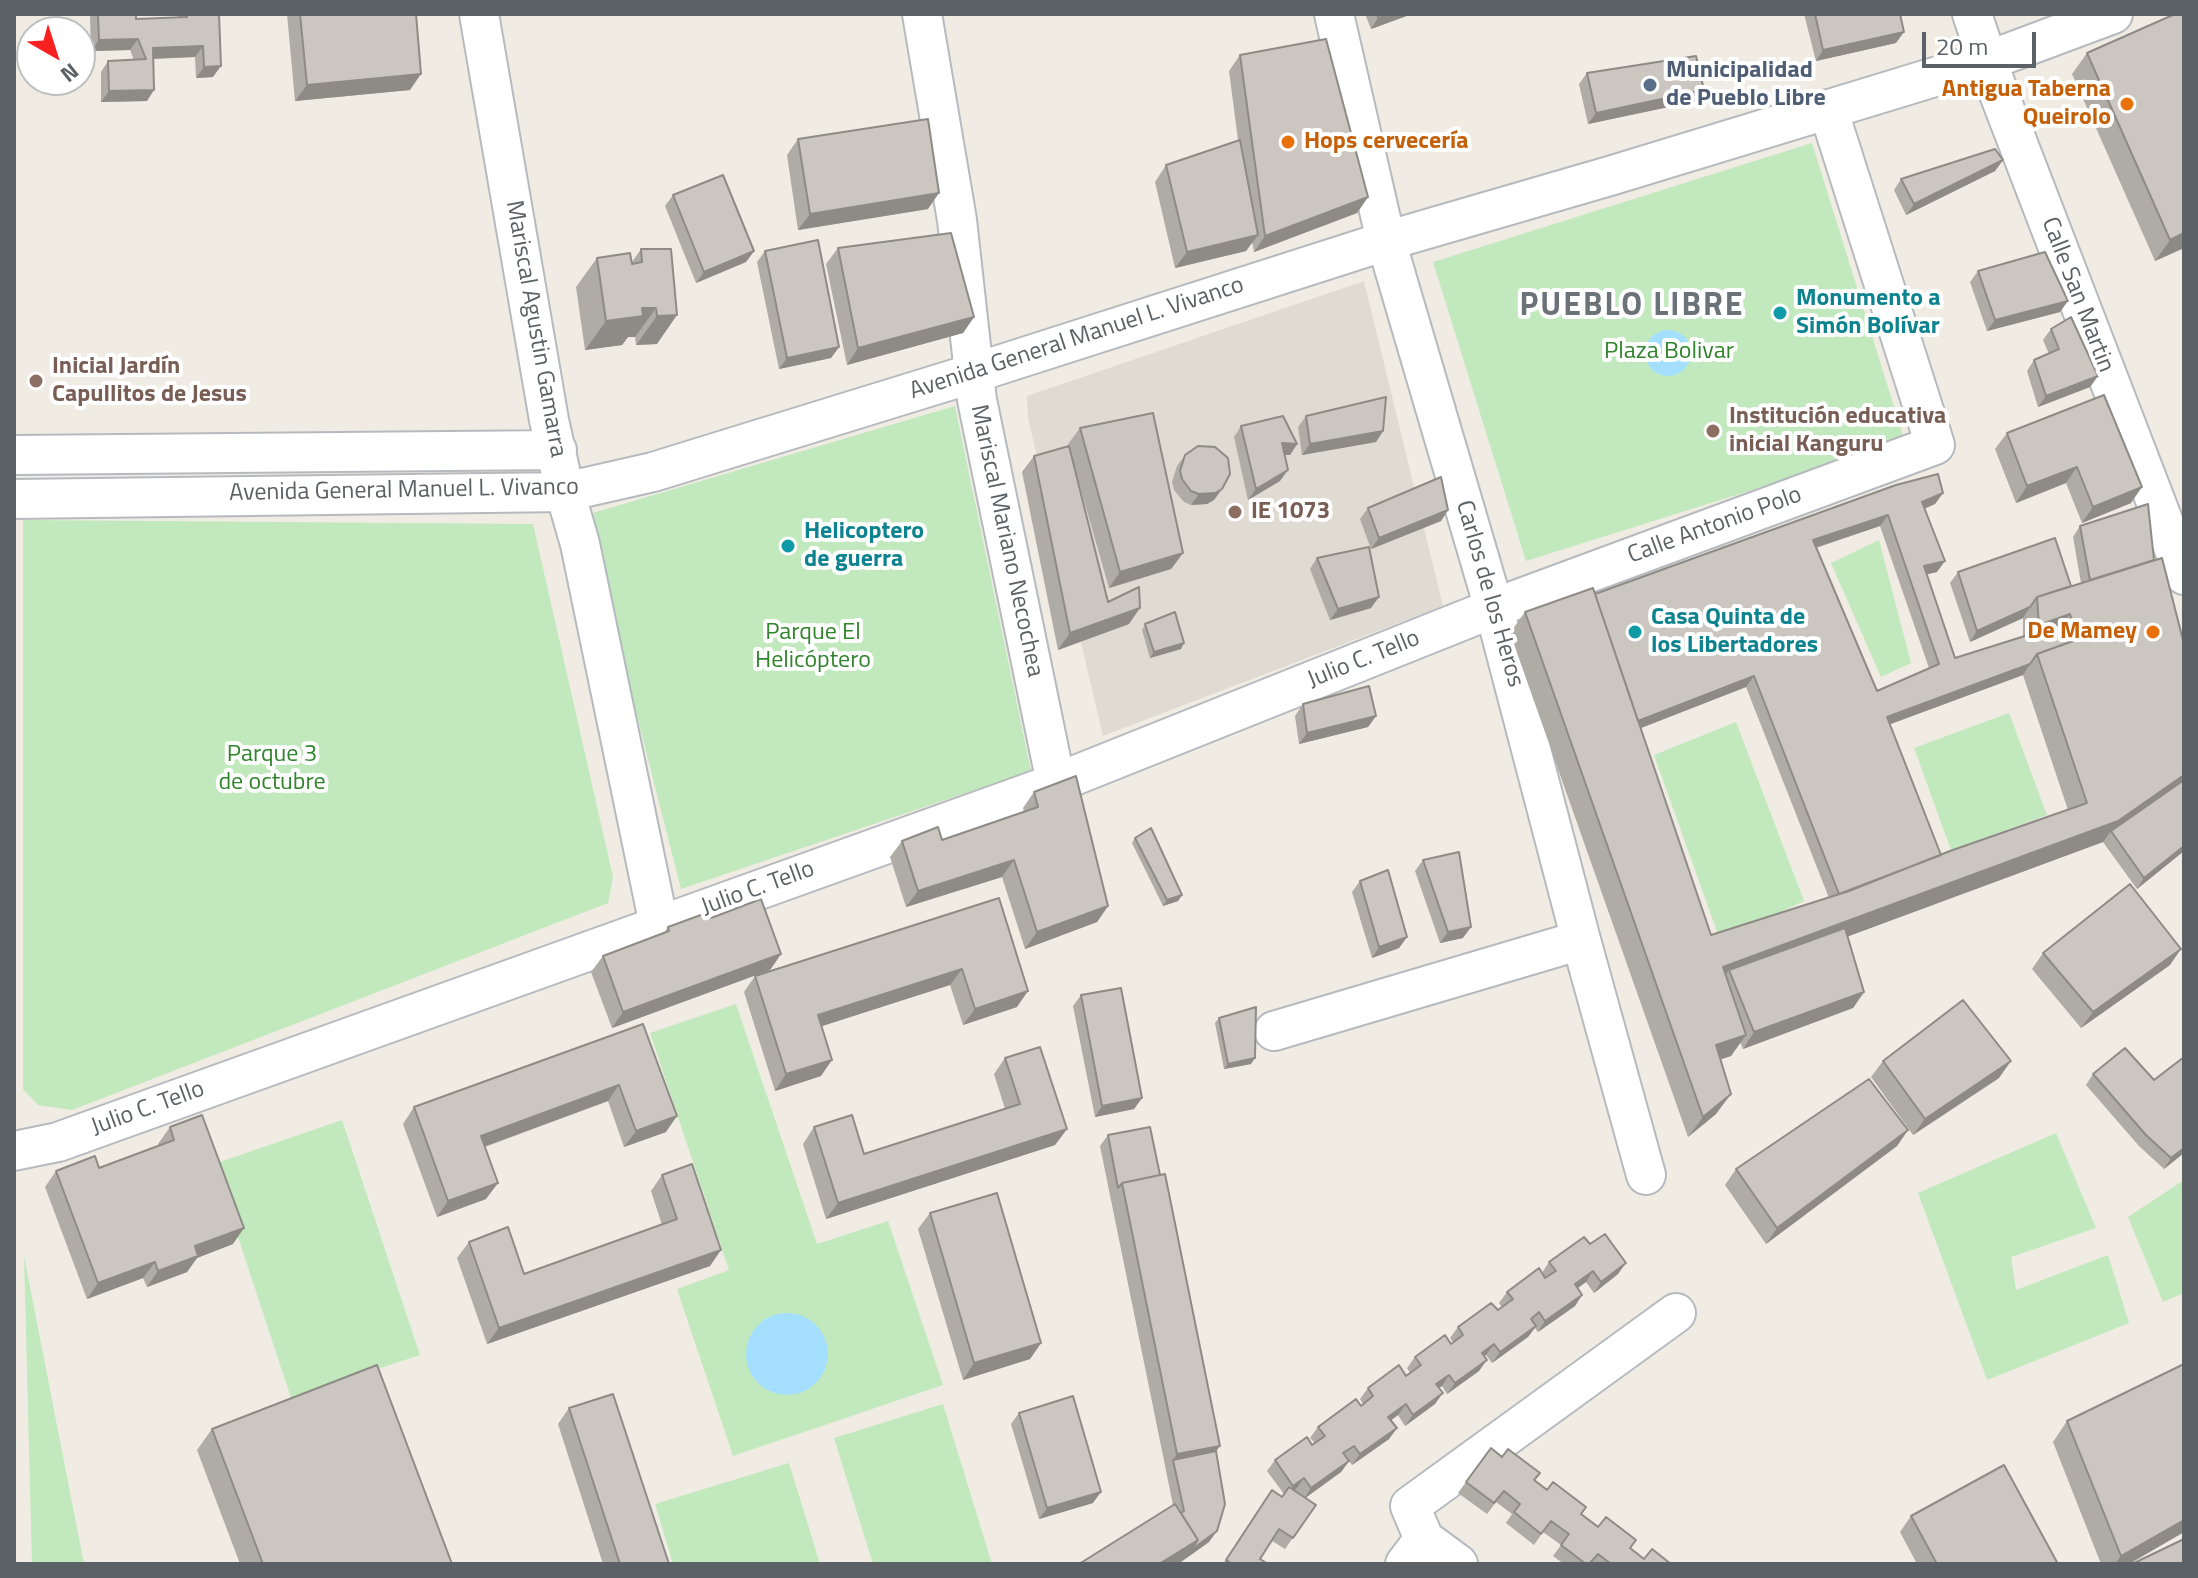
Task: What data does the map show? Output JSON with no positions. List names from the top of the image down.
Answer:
{
  "streets": {
    "street": [
      "Calle San Martin",
      "Mariscal Agustin Gamarra",
      "Avenida General Manuel L. Vivanco",
      "Calle Antonio Polo",
      "Mariscal Mariano Necochea",
      "Carlos de los Heros",
      "Julio C. Tello"
    ]
  },
  "crossings": [
    ["Calle San Martin", "Avenida General Manuel L. Vivanco"],
    ["Mariscal Agustin Gamarra", "Avenida General Manuel L. Vivanco"],
    ["Mariscal Agustin Gamarra", "Julio C. Tello"],
    ["Avenida General Manuel L. Vivanco", "Calle Antonio Polo"],
    ["Avenida General Manuel L. Vivanco", "Mariscal Mariano Necochea"],
    ["Avenida General Manuel L. Vivanco", "Carlos de los Heros"],
    ["Calle Antonio Polo", "Carlos de los Heros"],
    ["Calle Antonio Polo", "Julio C. Tello"],
    ["Mariscal Mariano Necochea", "Julio C. Tello"],
    ["Carlos de los Heros", "Julio C. Tello"]
  ],
  "districts": ["PUEBLO LIBRE"],
  "parks": ["Plaza Bolivar", "Parque El Helicóptero", "Parque 3 de octubre"],
  "places": [
    "Municipalidad de Pueblo Libre",
    "Antigua Taberna Queirolo",
    "Hops cervecería",
    "Monumento a Simón Bolívar",
    "Inicial Jardín Capullitos de Jesus",
    "Institución educativa inicial Kanguru",
    "IE 1073",
    "Helicoptero de guerra",
    "Casa Quinta de los Libertadores",
    "De Mamey"
  ],
  "scale_bar": "20 m",
  "north": "bottom right"
}
